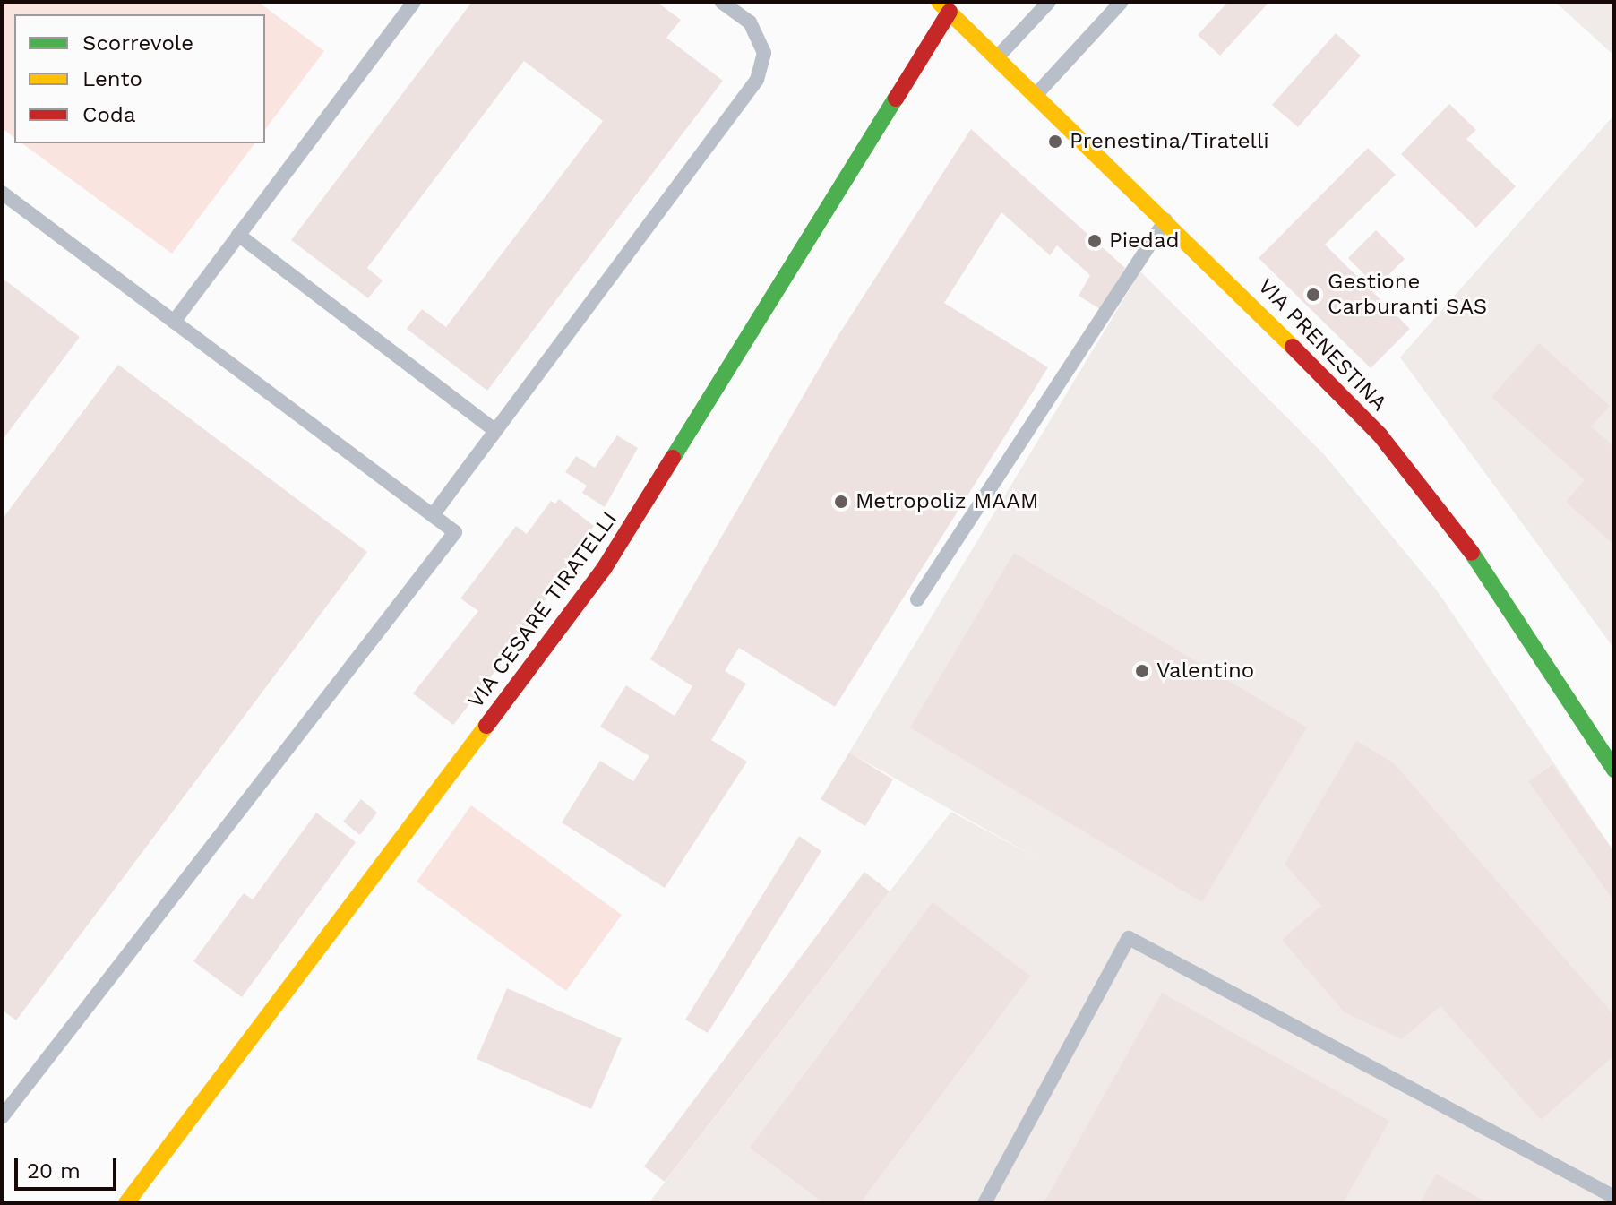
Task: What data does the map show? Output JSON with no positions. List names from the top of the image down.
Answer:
{
  "streets": {
    "street": ["VIA PRENESTINA", "VIA CESARE TIRATELLI"]
  },
  "crossings": [
    ["VIA PRENESTINA", "VIA CESARE TIRATELLI"]
  ],
  "places": [
    "Prenestina/Tiratelli",
    "Piedad",
    "Gestione Carburanti SAS",
    "Metropoliz MAAM",
    "Valentino"
  ],
  "legend": ["Scorrevole", "Lento", "Coda"],
  "scale_bar": "20 m"
}
